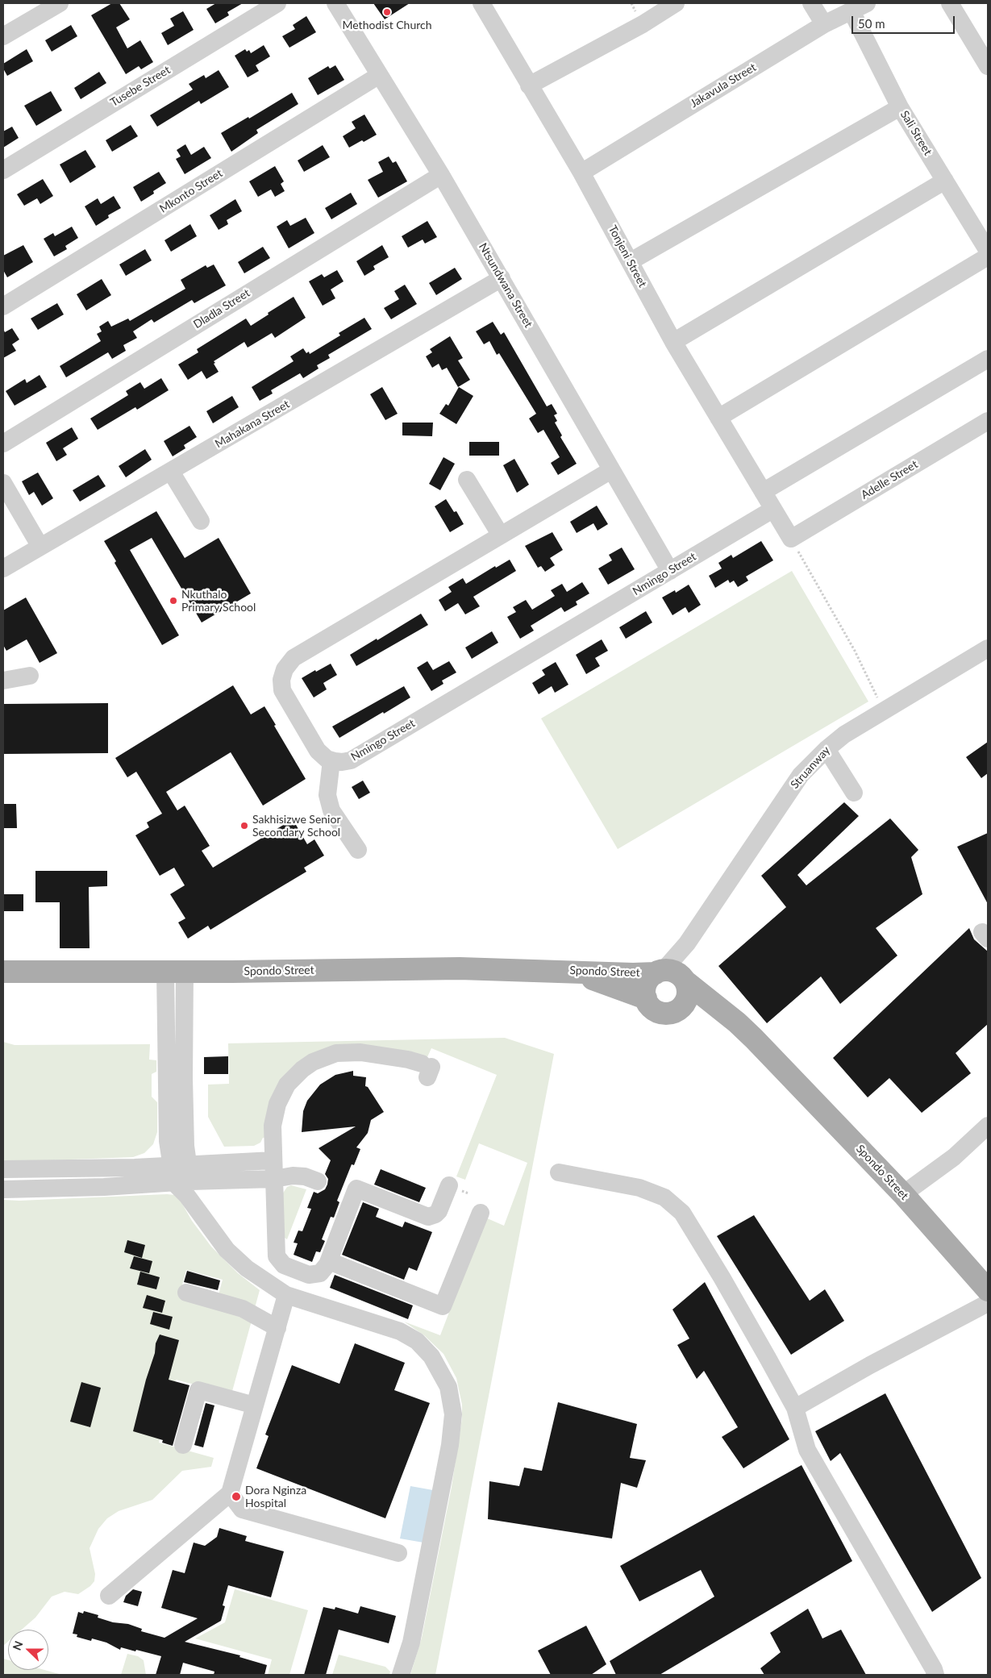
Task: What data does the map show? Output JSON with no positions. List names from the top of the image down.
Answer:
{
  "streets": {
    "main road": ["Spondo Street"],
    "street": [
      "Jakavula Street",
      "Tusebe Street",
      "Sali Street",
      "Mkonto Street",
      "Tonjeni Street",
      "Ntsundwana Street",
      "Dladla Street",
      "Mahakana Street",
      "Adelle Street",
      "Nmingo Street",
      "Struanway"
    ]
  },
  "crossings": [
    ["Jakavula Street", "Sali Street"],
    ["Jakavula Street", "Tonjeni Street"],
    ["Mkonto Street", "Ntsundwana Street"],
    ["Tonjeni Street", "Adelle Street"],
    ["Tonjeni Street", "Nmingo Street"],
    ["Ntsundwana Street", "Dladla Street"],
    ["Ntsundwana Street", "Mahakana Street"],
    ["Ntsundwana Street", "Nmingo Street"],
    ["Struanway", "Spondo Street"]
  ],
  "places": [
    "Methodist Church",
    "Nkuthalo Primary School",
    "Sakhisizwe Senior Secondary School",
    "Dora Nginza Hospital"
  ],
  "scale_bar": "50 m",
  "north": "left"
}
